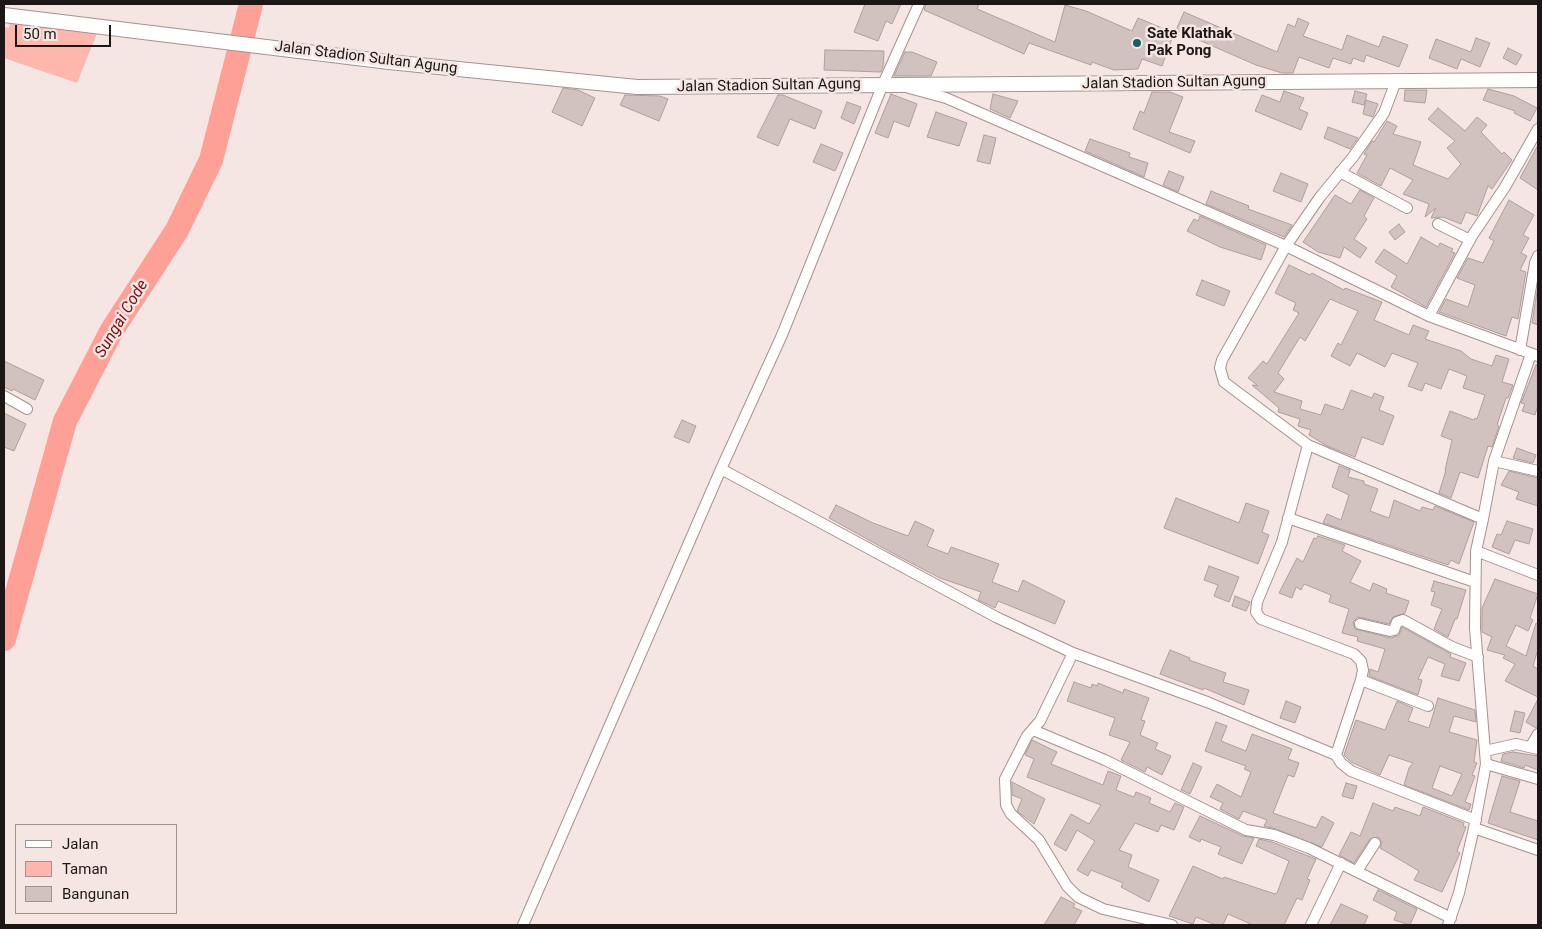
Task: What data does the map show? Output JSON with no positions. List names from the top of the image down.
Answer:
{
  "streets": {
    "main road": ["Jalan Stadion Sultan Agung"]
  },
  "water": ["Sungai Code"],
  "places": ["Sate Klathak Pak Pong"],
  "legend": ["Jalan", "Taman", "Bangunan"],
  "scale_bar": "50 m"
}
